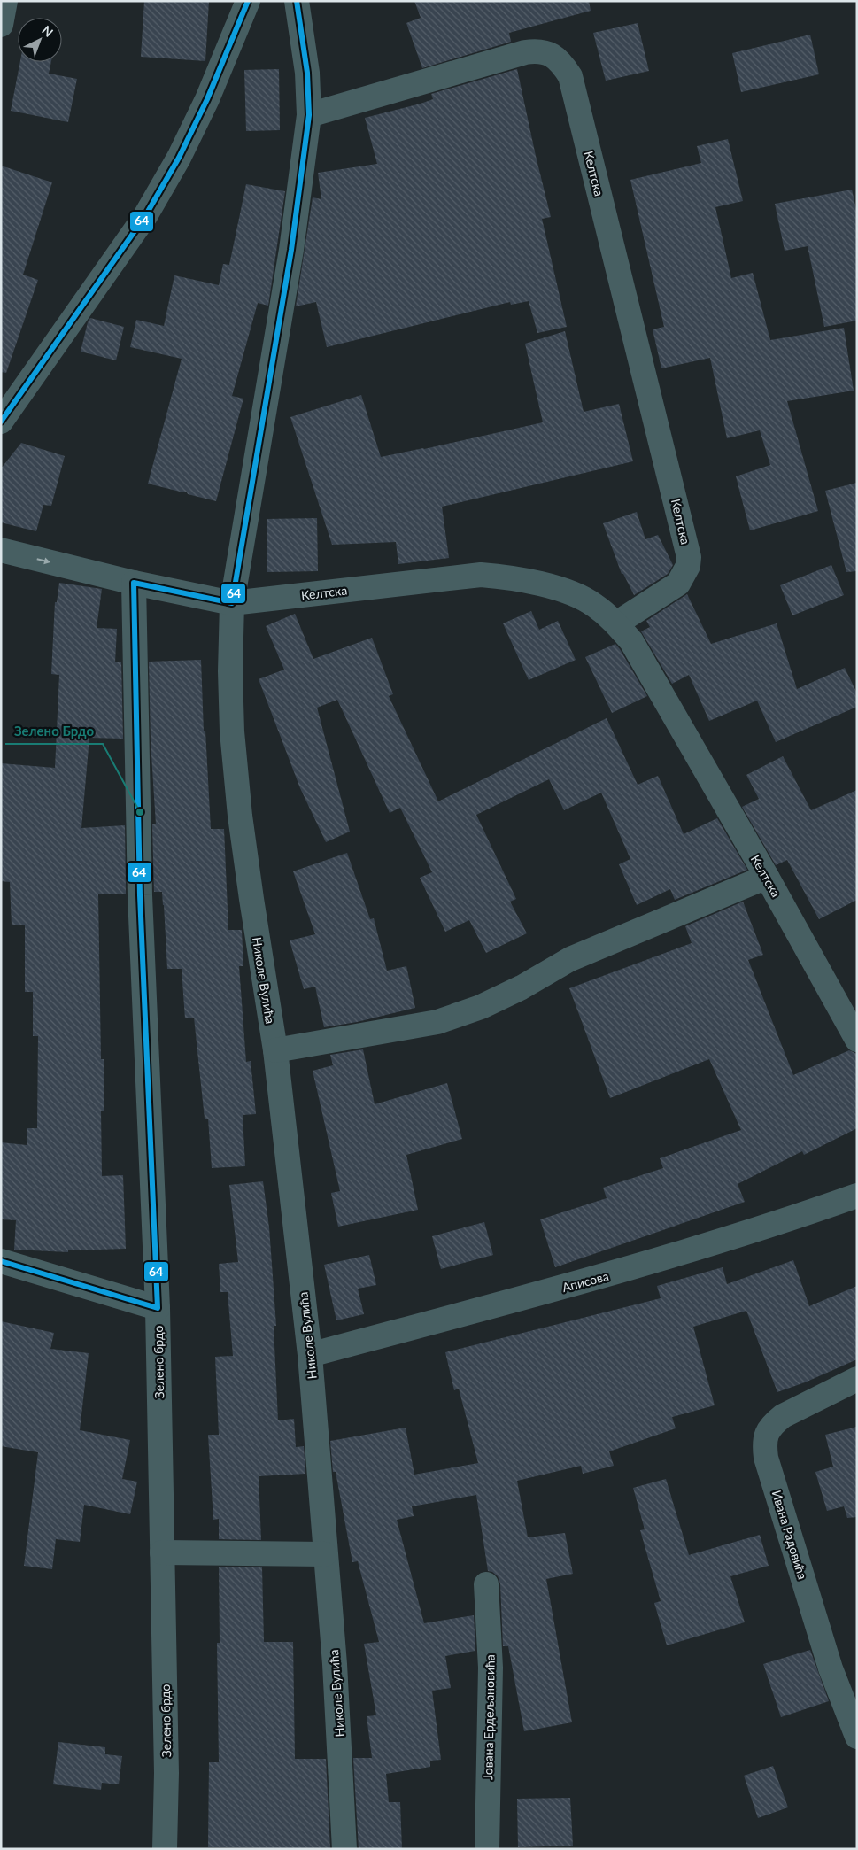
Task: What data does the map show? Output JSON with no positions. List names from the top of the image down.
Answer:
{
  "streets": {
    "street": [
      "Келтска",
      "Николе Вулића",
      "Аписова",
      "Зелено брдо",
      "Ивана Радовића",
      "Јована Ердељановића"
    ]
  },
  "crossings": [
    ["Келтска", "Николе Вулића"],
    ["Келтска", "Зелено брдо"],
    ["Николе Вулића", "Аписова"]
  ],
  "places": ["Зелено Брдо"],
  "lines": ["transit line 64"],
  "north": "top right"
}
